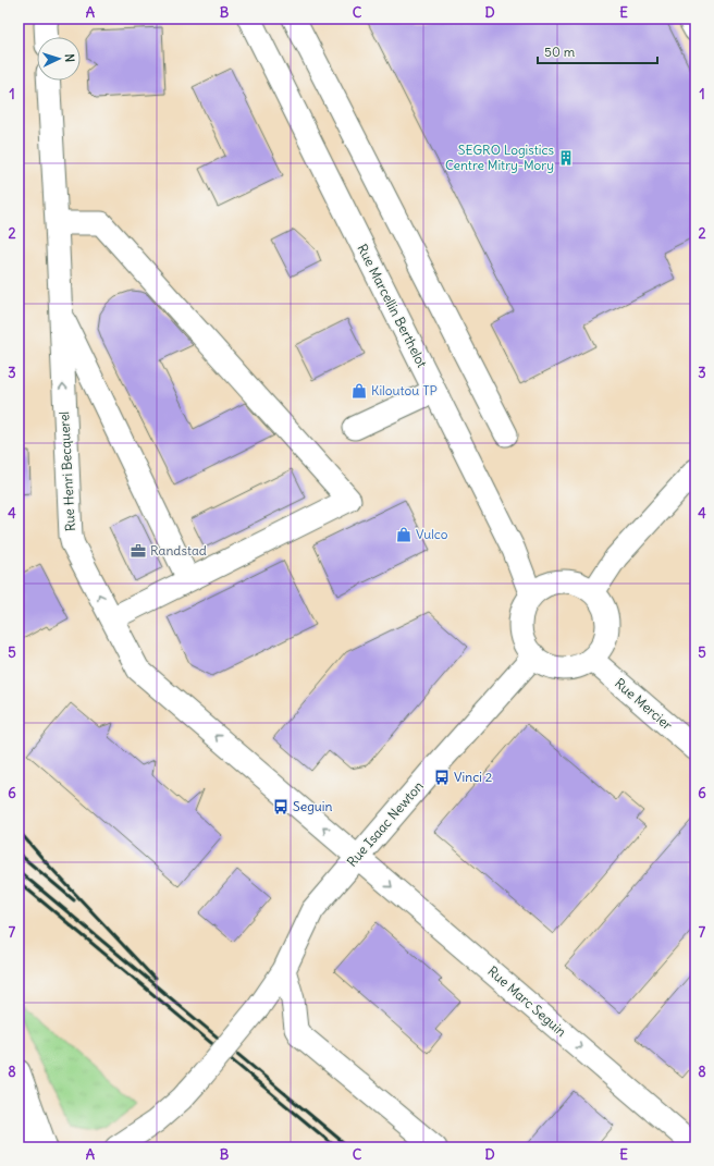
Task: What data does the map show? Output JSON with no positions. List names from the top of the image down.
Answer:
{
  "streets": {
    "street": [
      "Rue Marcellin Berthelot",
      "Rue Henri Becquerel",
      "Rue Mercier",
      "Rue Isaac Newton",
      "Rue Marc Seguin"
    ]
  },
  "crossings": [
    ["Rue Marcellin Berthelot", "Rue Mercier"],
    ["Rue Marcellin Berthelot", "Rue Isaac Newton"],
    ["Rue Henri Becquerel", "Rue Isaac Newton"],
    ["Rue Henri Becquerel", "Rue Marc Seguin"],
    ["Rue Mercier", "Rue Isaac Newton"],
    ["Rue Isaac Newton", "Rue Marc Seguin"]
  ],
  "places": {
    "building": ["SEGRO Logistics Centre Mitry-Mory"],
    "shop": ["Kiloutou TP", "Vulco"],
    "office": ["Randstad"],
    "bus stop": ["Vinci 2", "Seguin"]
  },
  "scale_bar": "50 m",
  "north": "right",
  "grid": {
    "columns": [
      "A",
      "B",
      "C",
      "D",
      "E"
    ],
    "rows": [
      "1",
      "2",
      "3",
      "4",
      "5",
      "6",
      "7",
      "8"
    ]
  }
}
